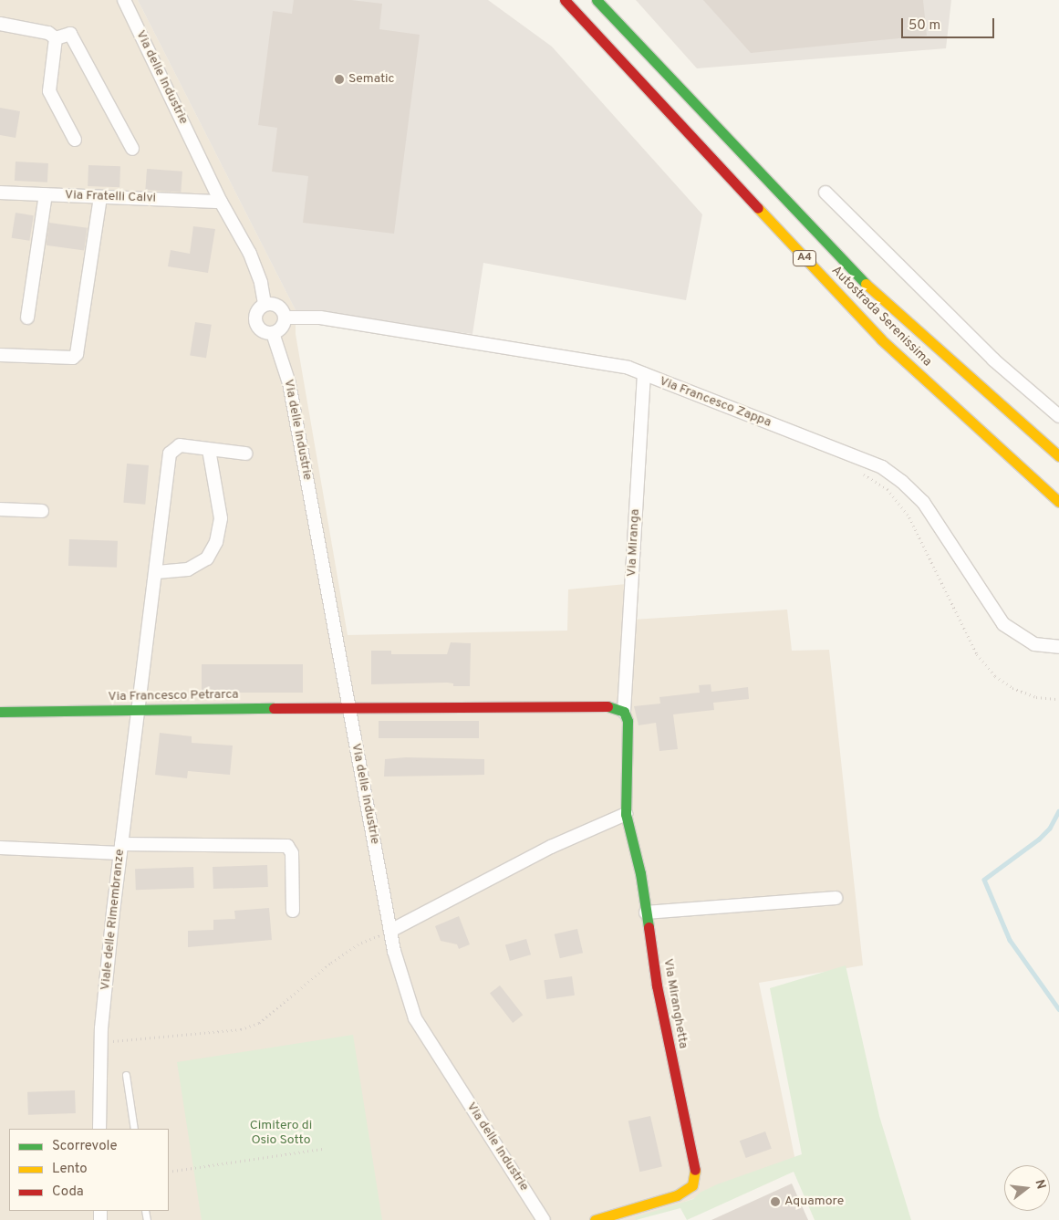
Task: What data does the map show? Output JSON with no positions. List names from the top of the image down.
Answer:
{
  "streets": {
    "main road": [
      "A4",
      "Autostrada Serenissima",
      "Via Francesco Petrarca",
      "Via Miranghetta"
    ],
    "street": [
      "Via delle Industrie",
      "Via Fratelli Calvi",
      "Via Francesco Zappa",
      "Via Miranga",
      "Viale delle Rimembranze"
    ]
  },
  "crossings": [
    ["Via delle Industrie", "Via Fratelli Calvi"],
    ["Via delle Industrie", "Via Francesco Zappa"],
    ["Via delle Industrie", "Via Francesco Petrarca"],
    ["Via Francesco Zappa", "Via Miranga"],
    ["Via Miranga", "Via Miranghetta"],
    ["Via Francesco Petrarca", "Viale delle Rimembranze"]
  ],
  "parks": ["Cimitero di Osio Sotto"],
  "places": ["Sematic", "Aquamore"],
  "legend": ["Scorrevole", "Lento", "Coda"],
  "scale_bar": "50 m",
  "north": "right"
}
